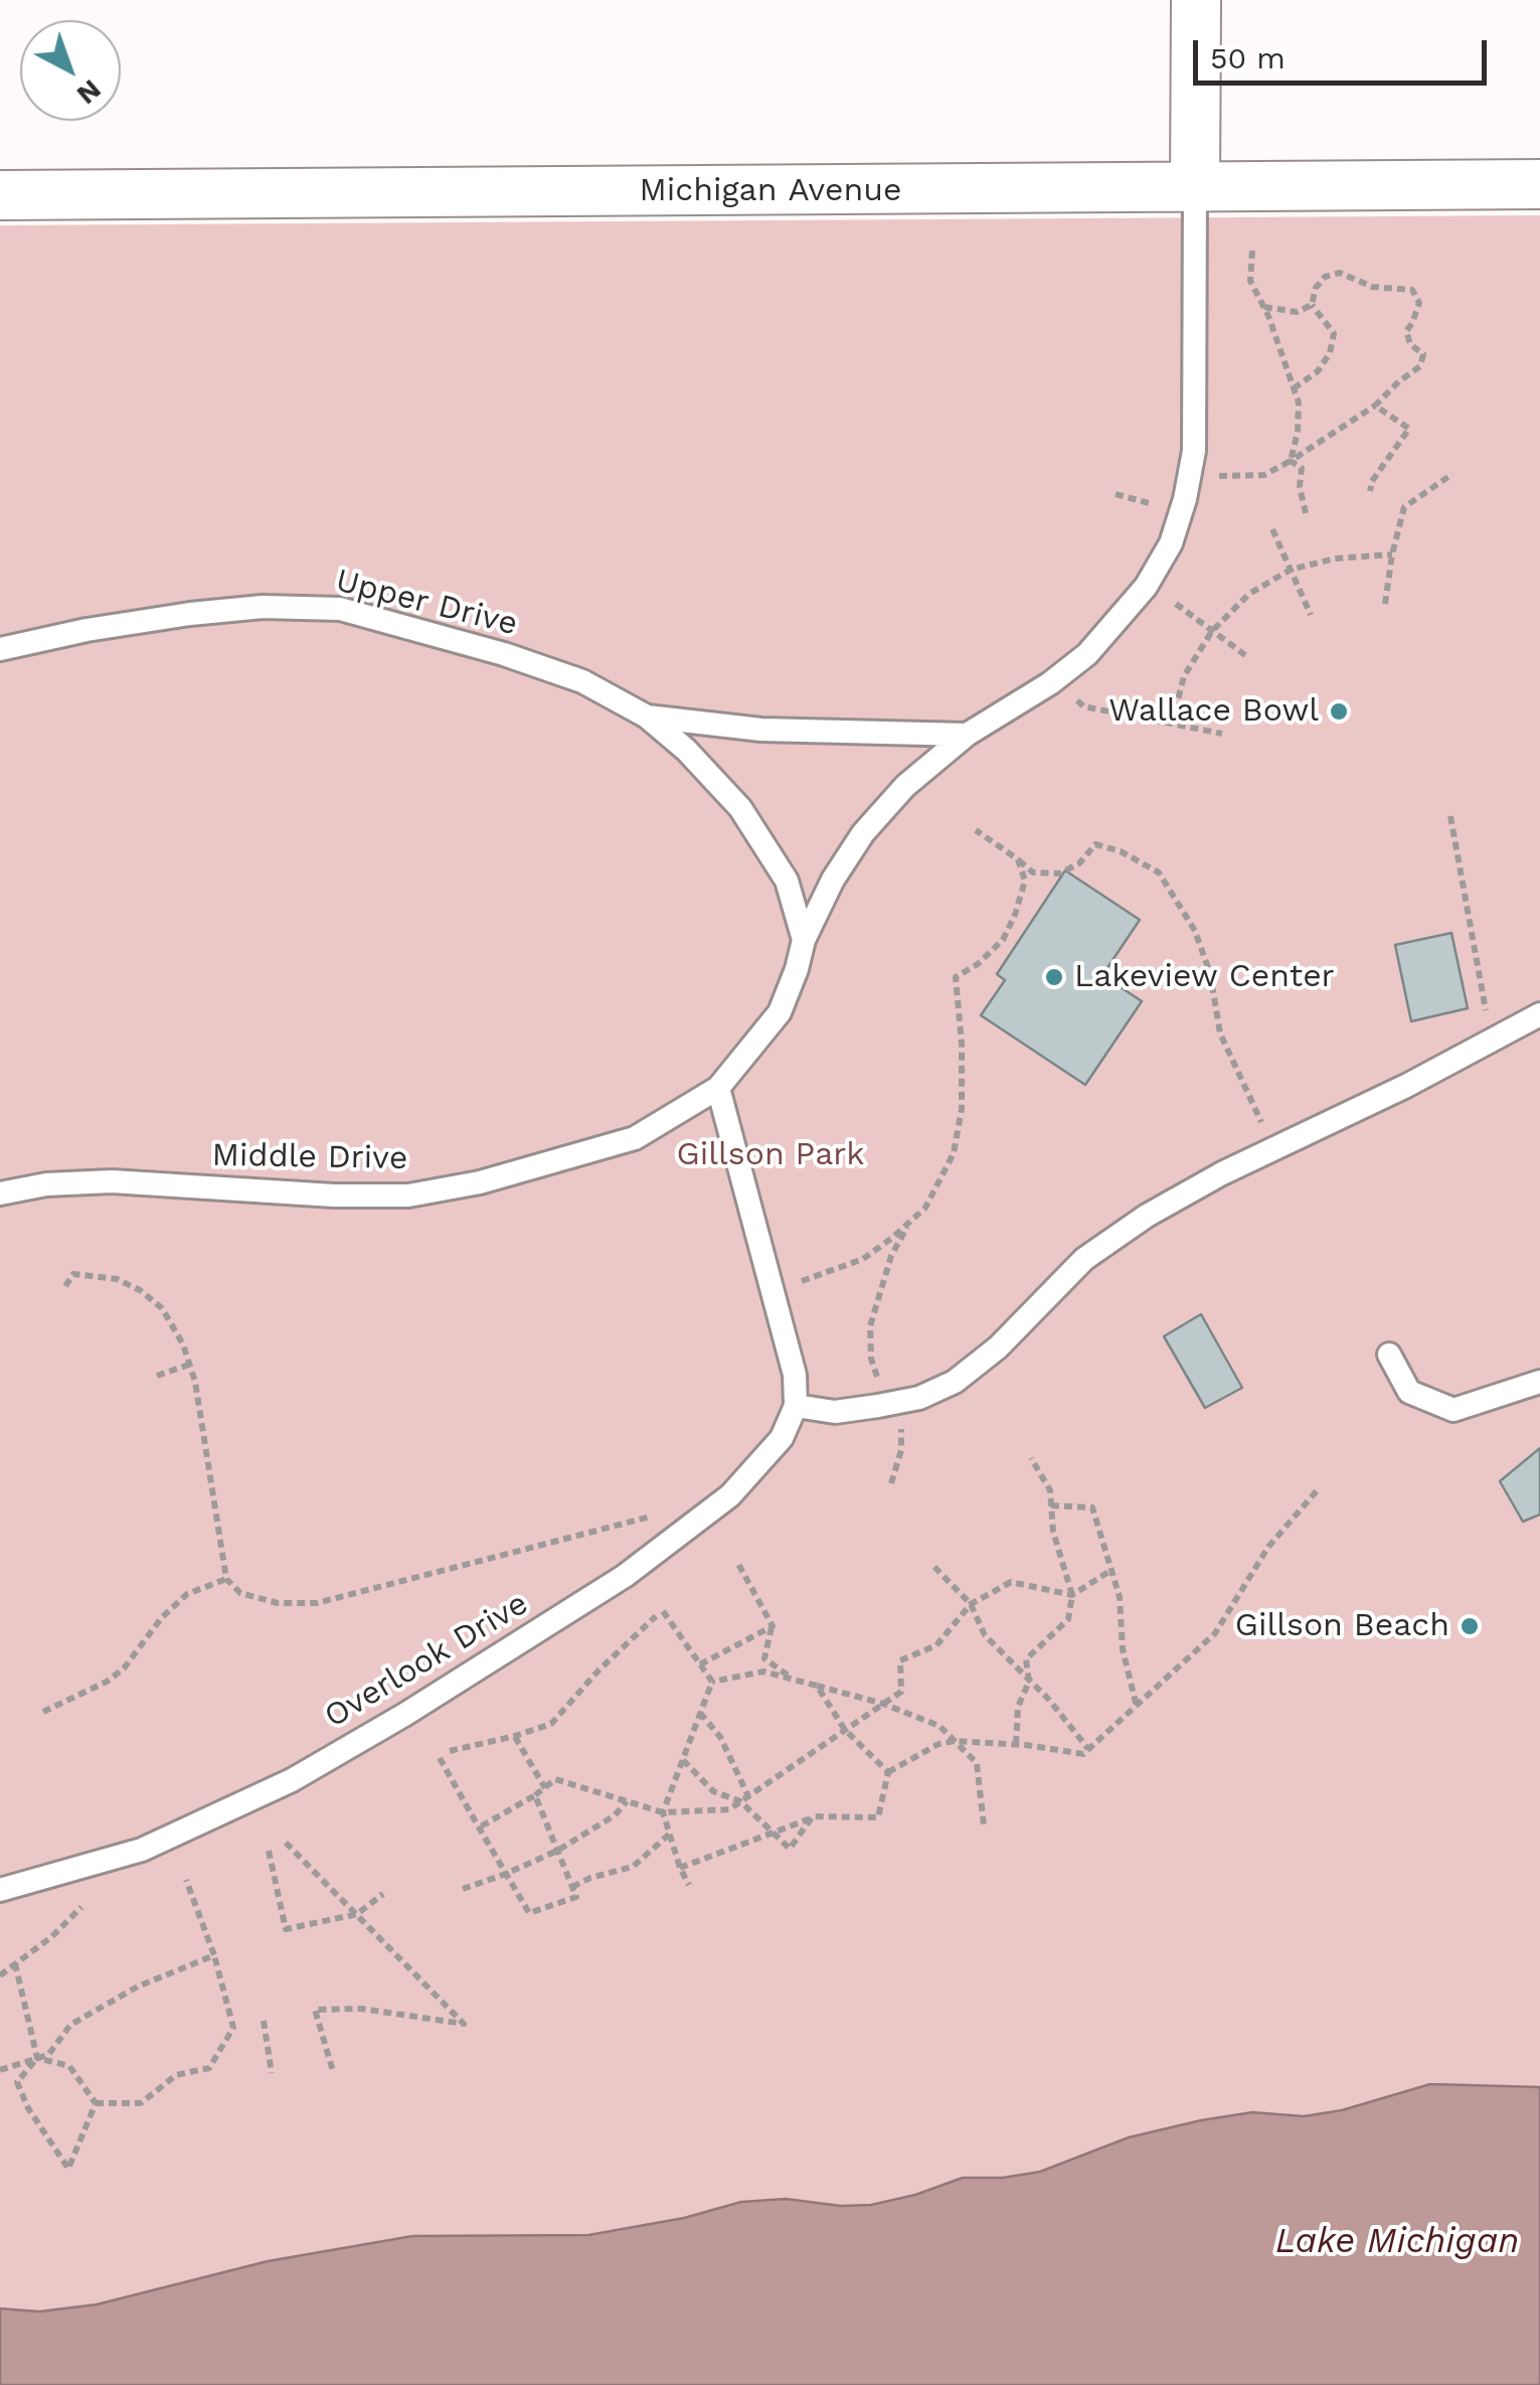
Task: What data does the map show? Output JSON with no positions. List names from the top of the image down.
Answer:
{
  "streets": {
    "street": ["Michigan Avenue"],
    "lane": ["Upper Drive", "Middle Drive", "Overlook Drive"]
  },
  "water": ["Lake Michigan"],
  "parks": ["Gillson Park"],
  "places": ["Wallace Bowl", "Lakeview Center", "Gillson Beach"],
  "scale_bar": "50 m",
  "north": "bottom right"
}
